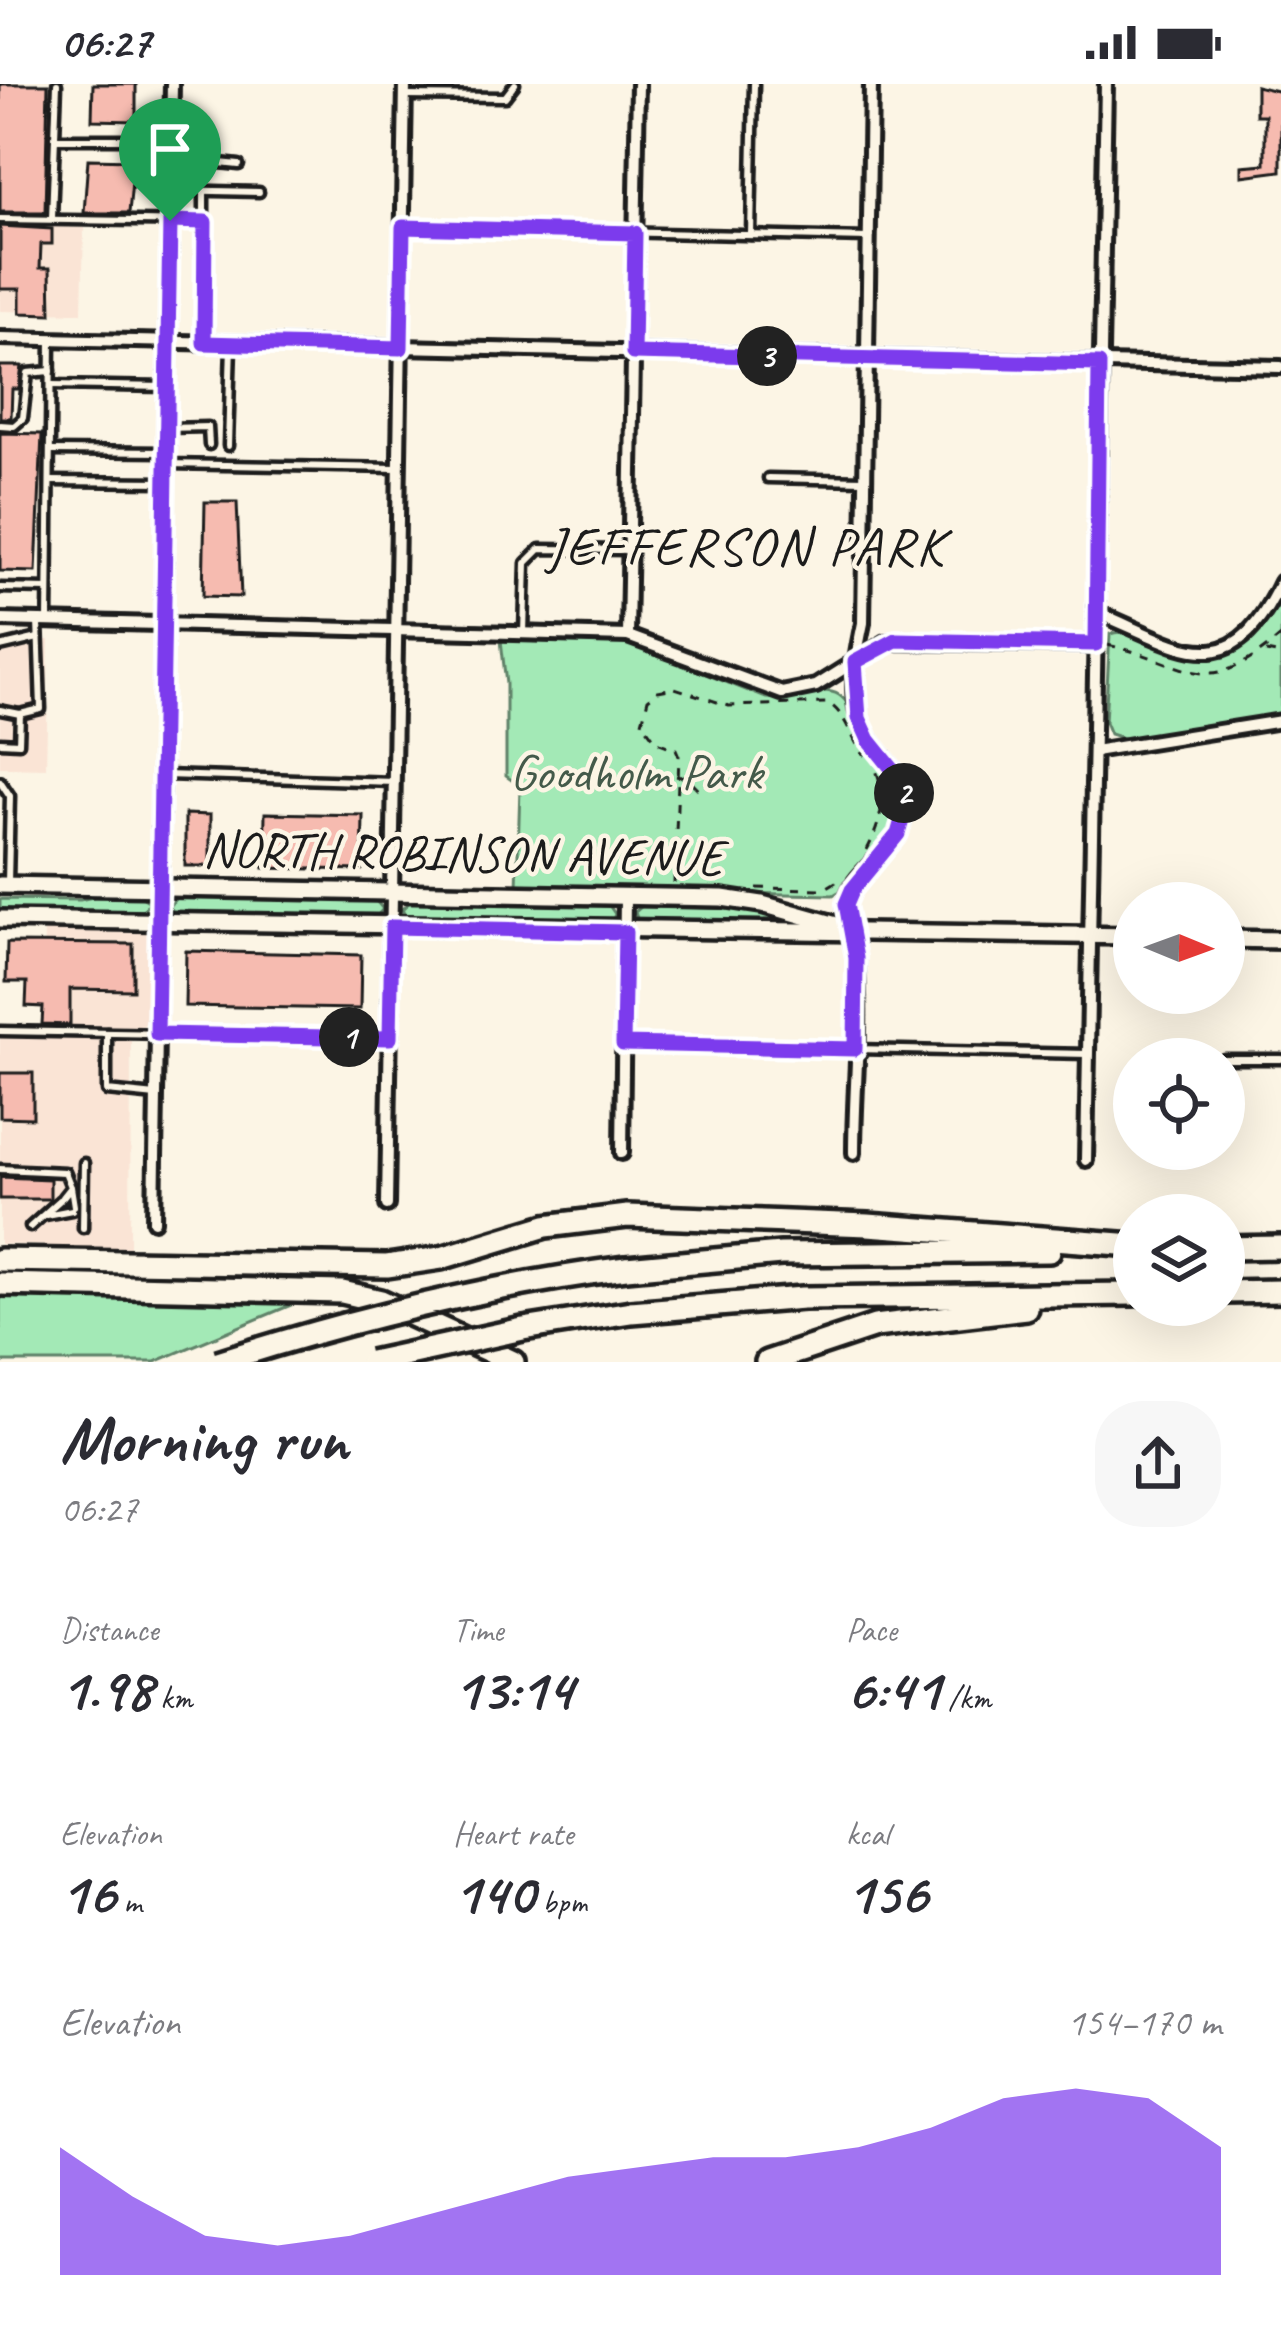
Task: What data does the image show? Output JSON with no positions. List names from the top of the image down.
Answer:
{
  "streets": {
    "street": ["NORTH ROBINSON AVENUE"]
  },
  "districts": ["JEFFERSON PARK"],
  "parks": ["Goodholm Park"],
  "north": "right",
  "page": {
    "status": "06:27",
    "pins": ["3", "2", "1"],
    "heading": ["Morning run", "06:27"],
    "stats": [
      ["Distance", "1.98 km"],
      ["Time", "13:14"],
      ["Pace", "6:41 /km"],
      ["Elevation", "16 m"],
      ["Heart rate", "140 bpm"],
      ["kcal", "156"]
    ],
    "chart": ["Elevation", "154–170 m"]
  }
}
